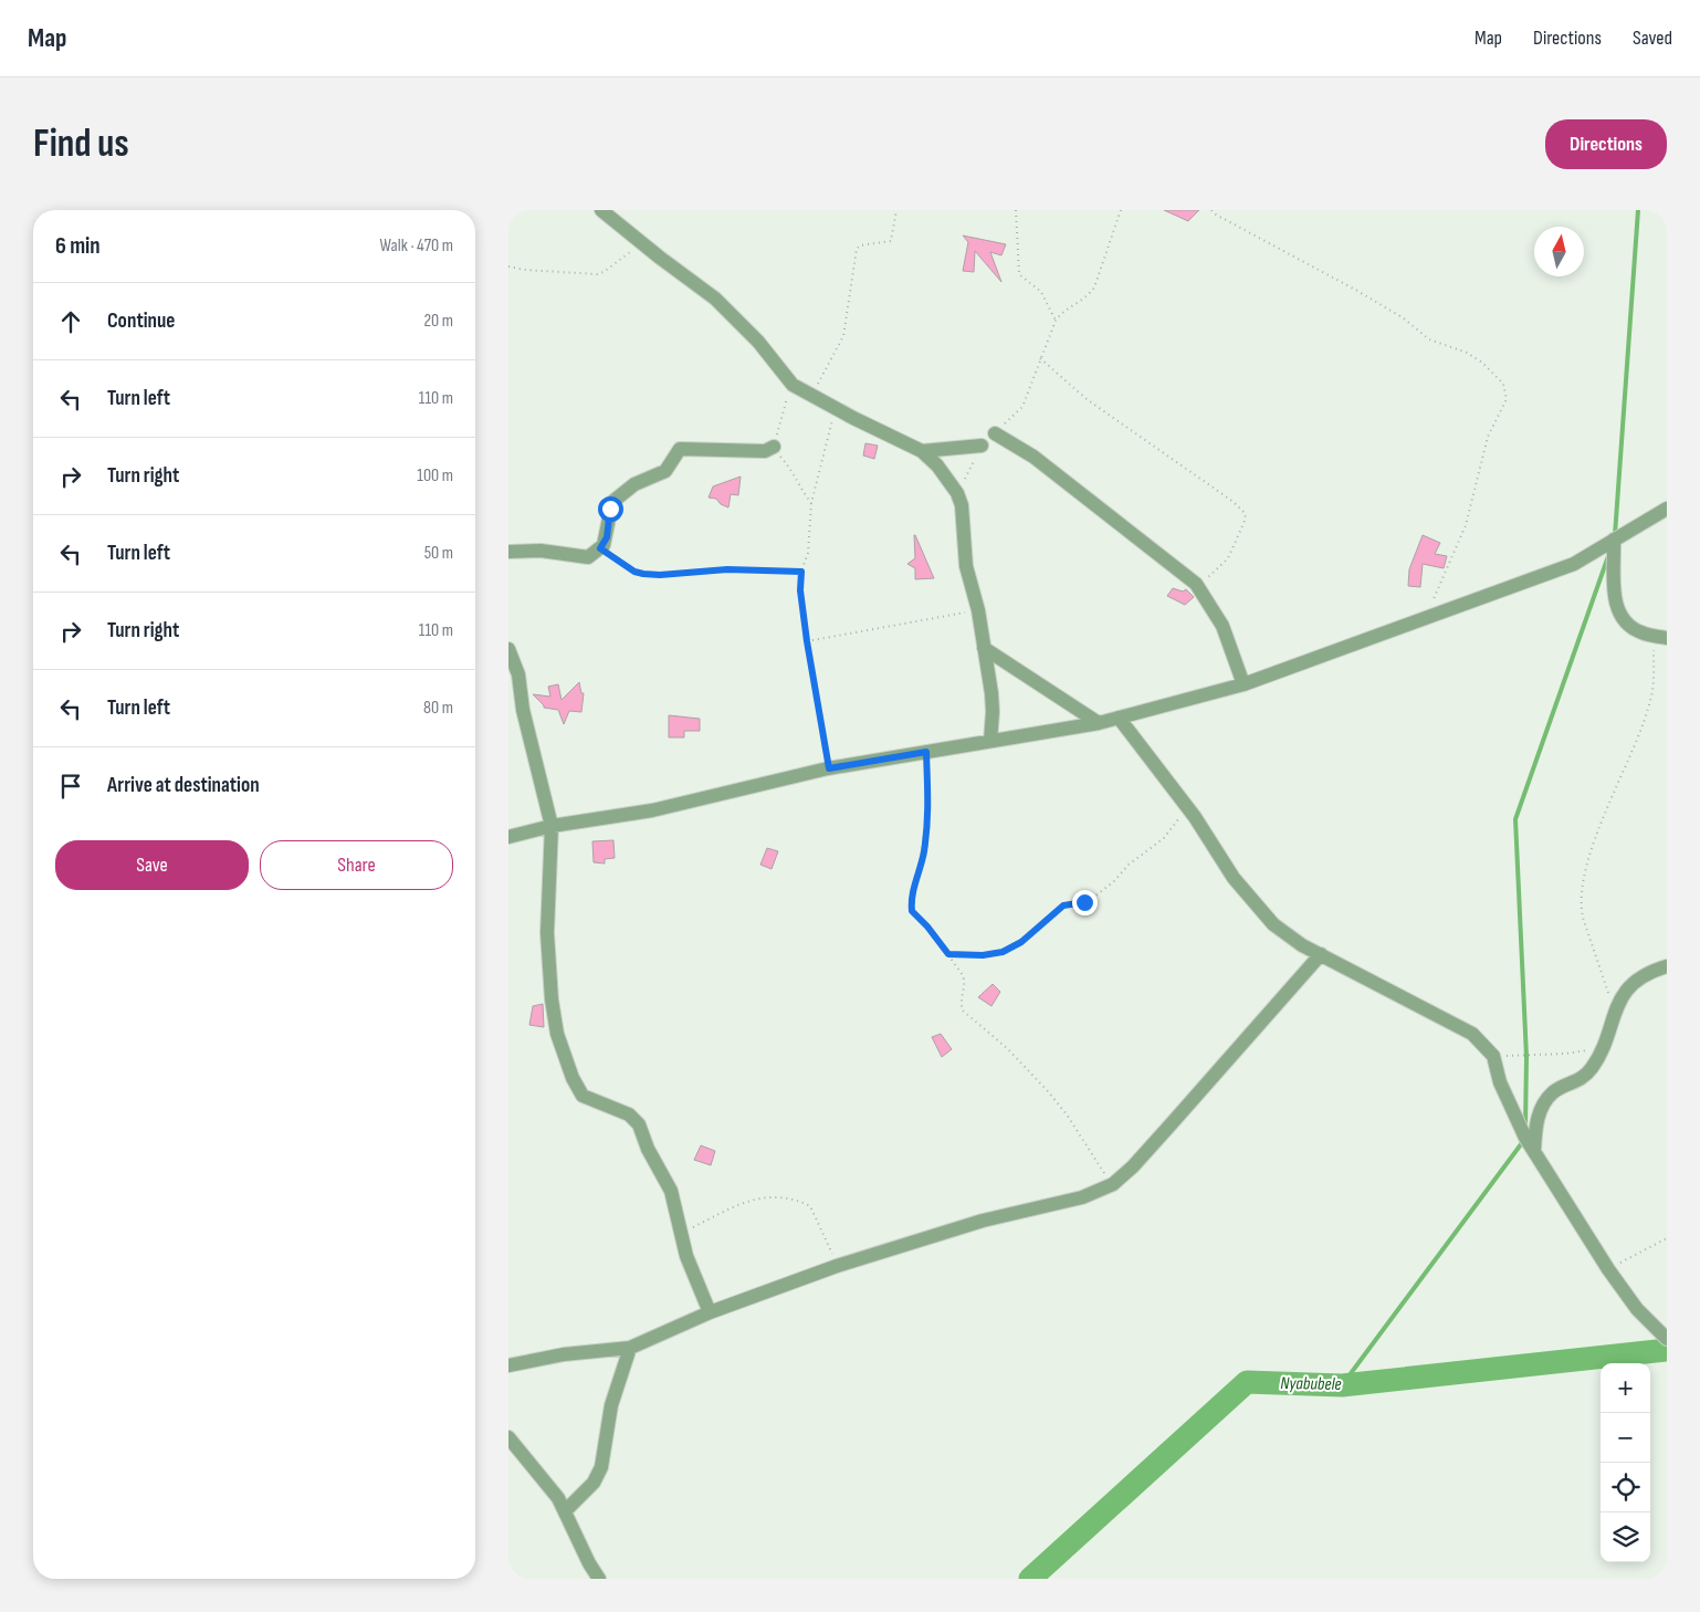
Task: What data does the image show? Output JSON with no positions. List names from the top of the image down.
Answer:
{
  "water": ["Nyabubele"],
  "north": "top",
  "page": {
    "header": "Map",
    "nav": ["Map", "Directions", "Saved"],
    "buttons": [
      "Directions",
      ["Save", "Share"]
    ],
    "title": "Find us",
    "heading": ["6 min", "Walk · 470 m"],
    "list": [
      ["Continue", "20 m"],
      ["Turn left", "110 m"],
      ["Turn right", "100 m"],
      ["Turn left", "50 m"],
      ["Turn right", "110 m"],
      ["Turn left", "80 m"],
      "Arrive at destination"
    ],
    "map_buttons": ["+", "−"]
  }
}
